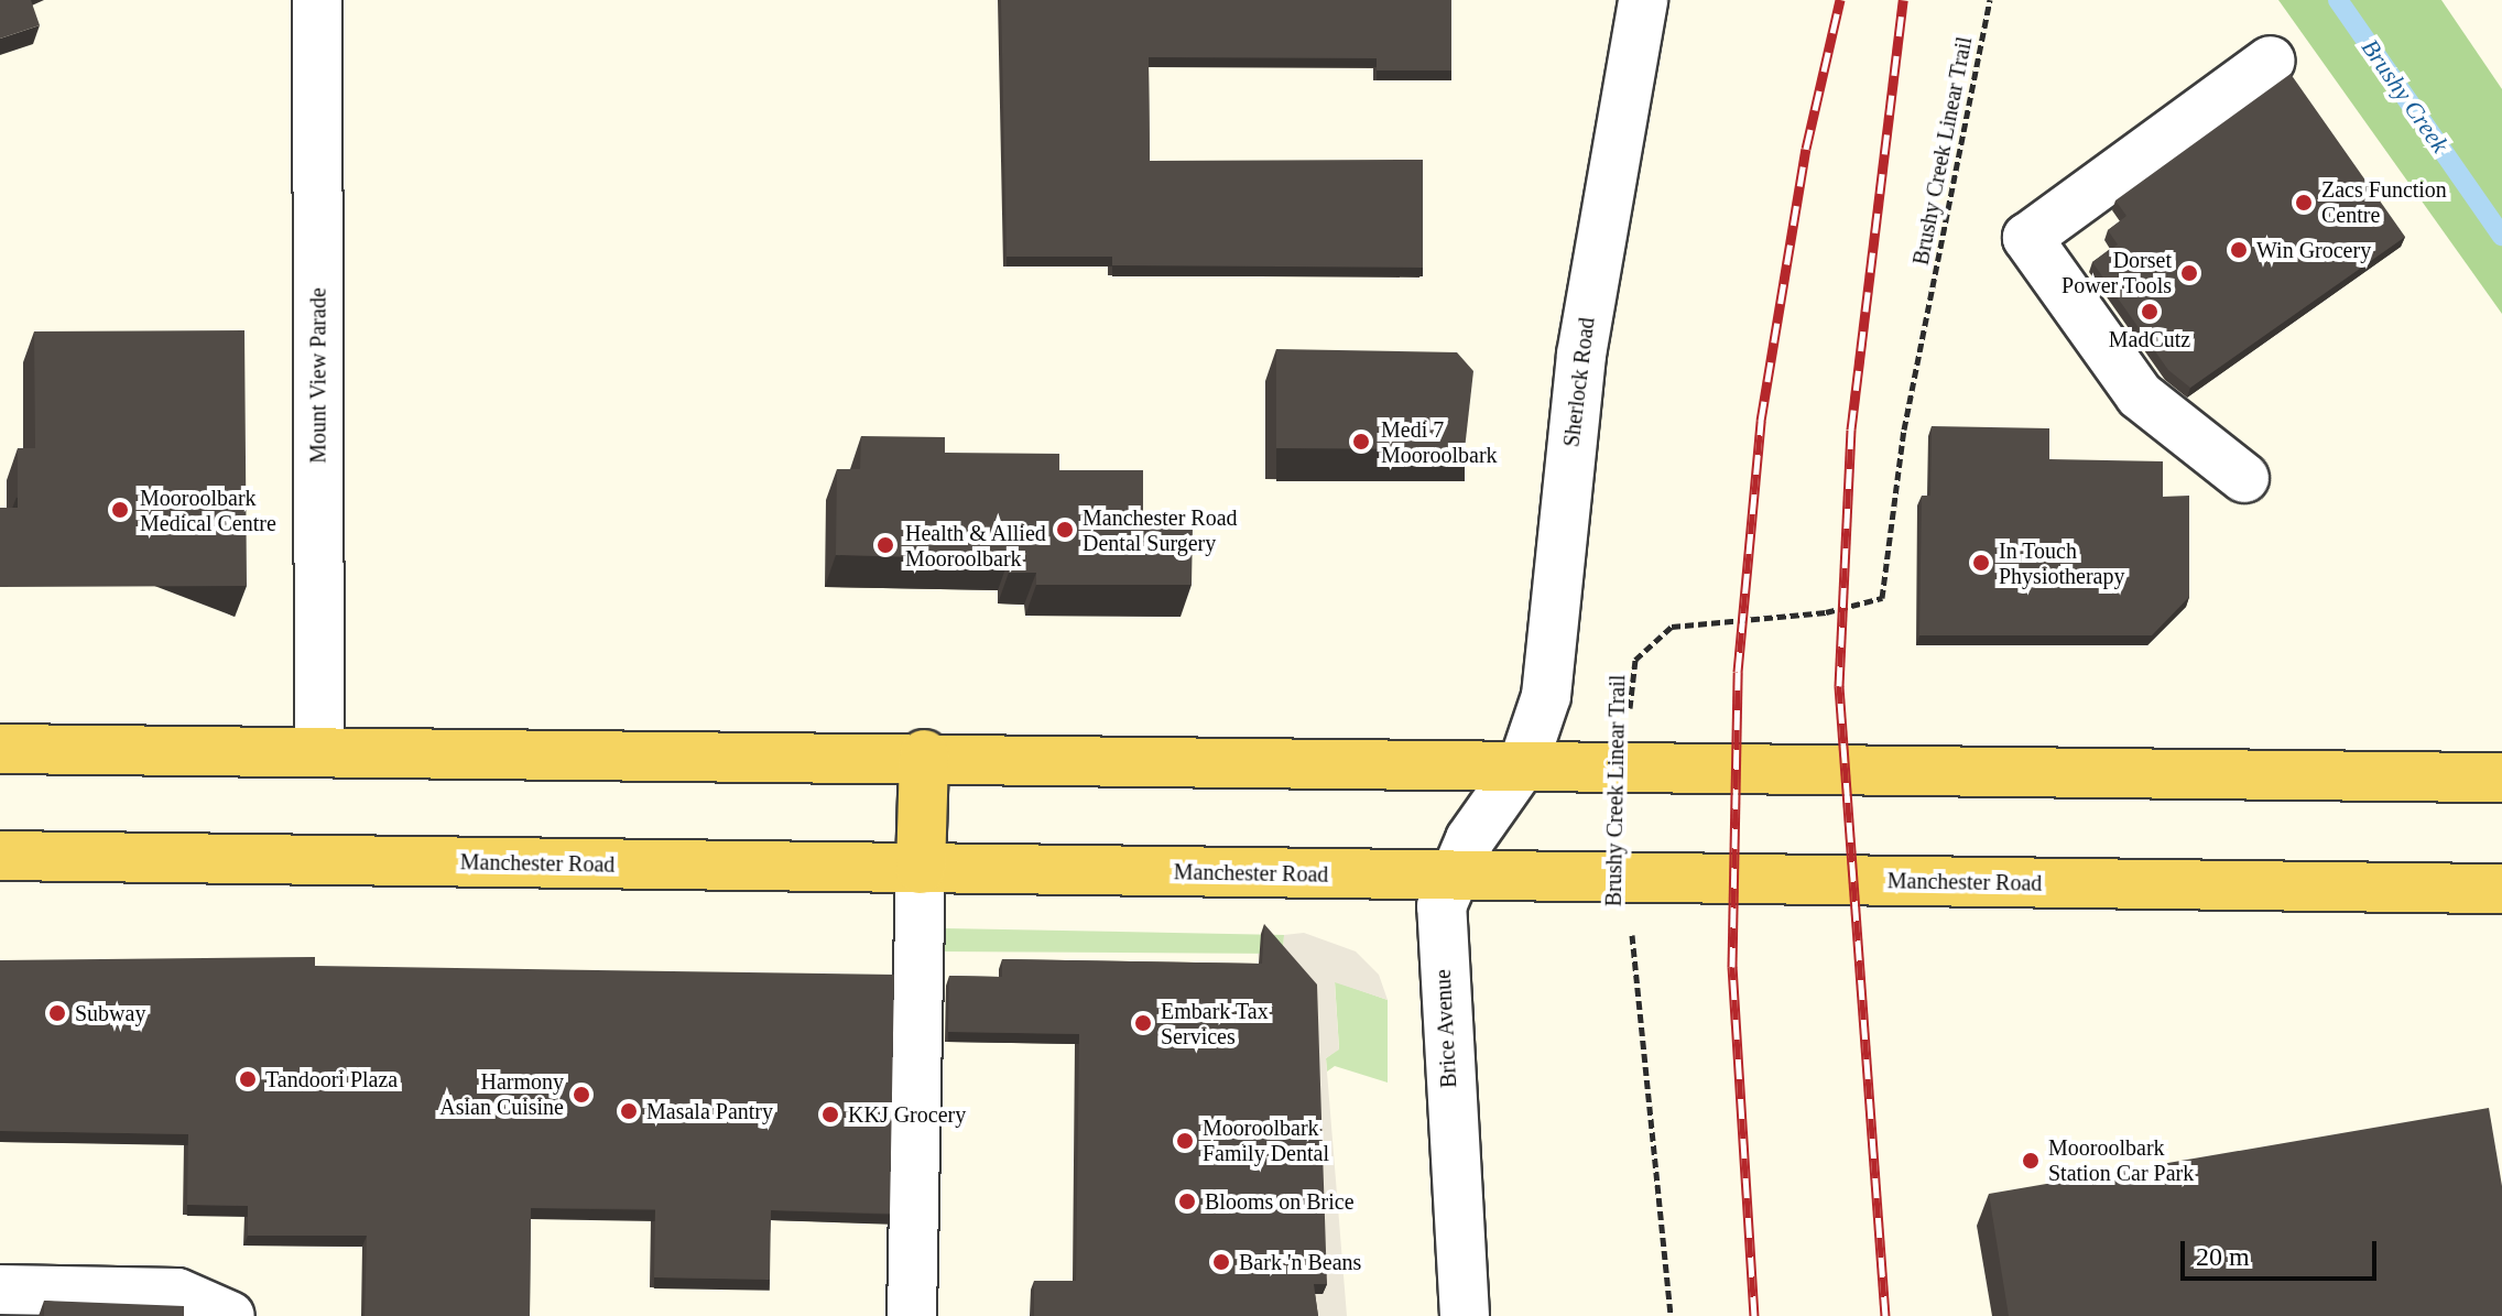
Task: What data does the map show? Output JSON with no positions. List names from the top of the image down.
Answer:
{
  "streets": {
    "main road": ["Manchester Road"],
    "street": ["Mount View Parade", "Sherlock Road", "Brice Avenue"],
    "path": ["Brushy Creek Linear Trail"]
  },
  "crossings": [
    ["Brushy Creek Linear Trail", "Manchester Road"],
    ["Sherlock Road", "Brice Avenue"],
    ["Manchester Road", "Brice Avenue"]
  ],
  "water": ["Brushy Creek"],
  "places": [
    "Zacs Function Centre",
    "Win Grocery",
    "Dorset Power Tools",
    "MadCutz",
    "Medi 7 Mooroolbark",
    "Mooroolbark Medical Centre",
    "Manchester Road Dental Surgery",
    "Health & Allied Mooroolbark",
    "In Touch Physiotherapy",
    "Subway",
    "Embark Tax Services",
    "Tandoori Plaza",
    "Harmony Asian Cuisine",
    "Masala Pantry",
    "KKJ Grocery",
    "Mooroolbark Family Dental",
    "Mooroolbark Station Car Park",
    "Blooms on Brice",
    "Bark 'n Beans"
  ],
  "scale_bar": "20 m"
}
